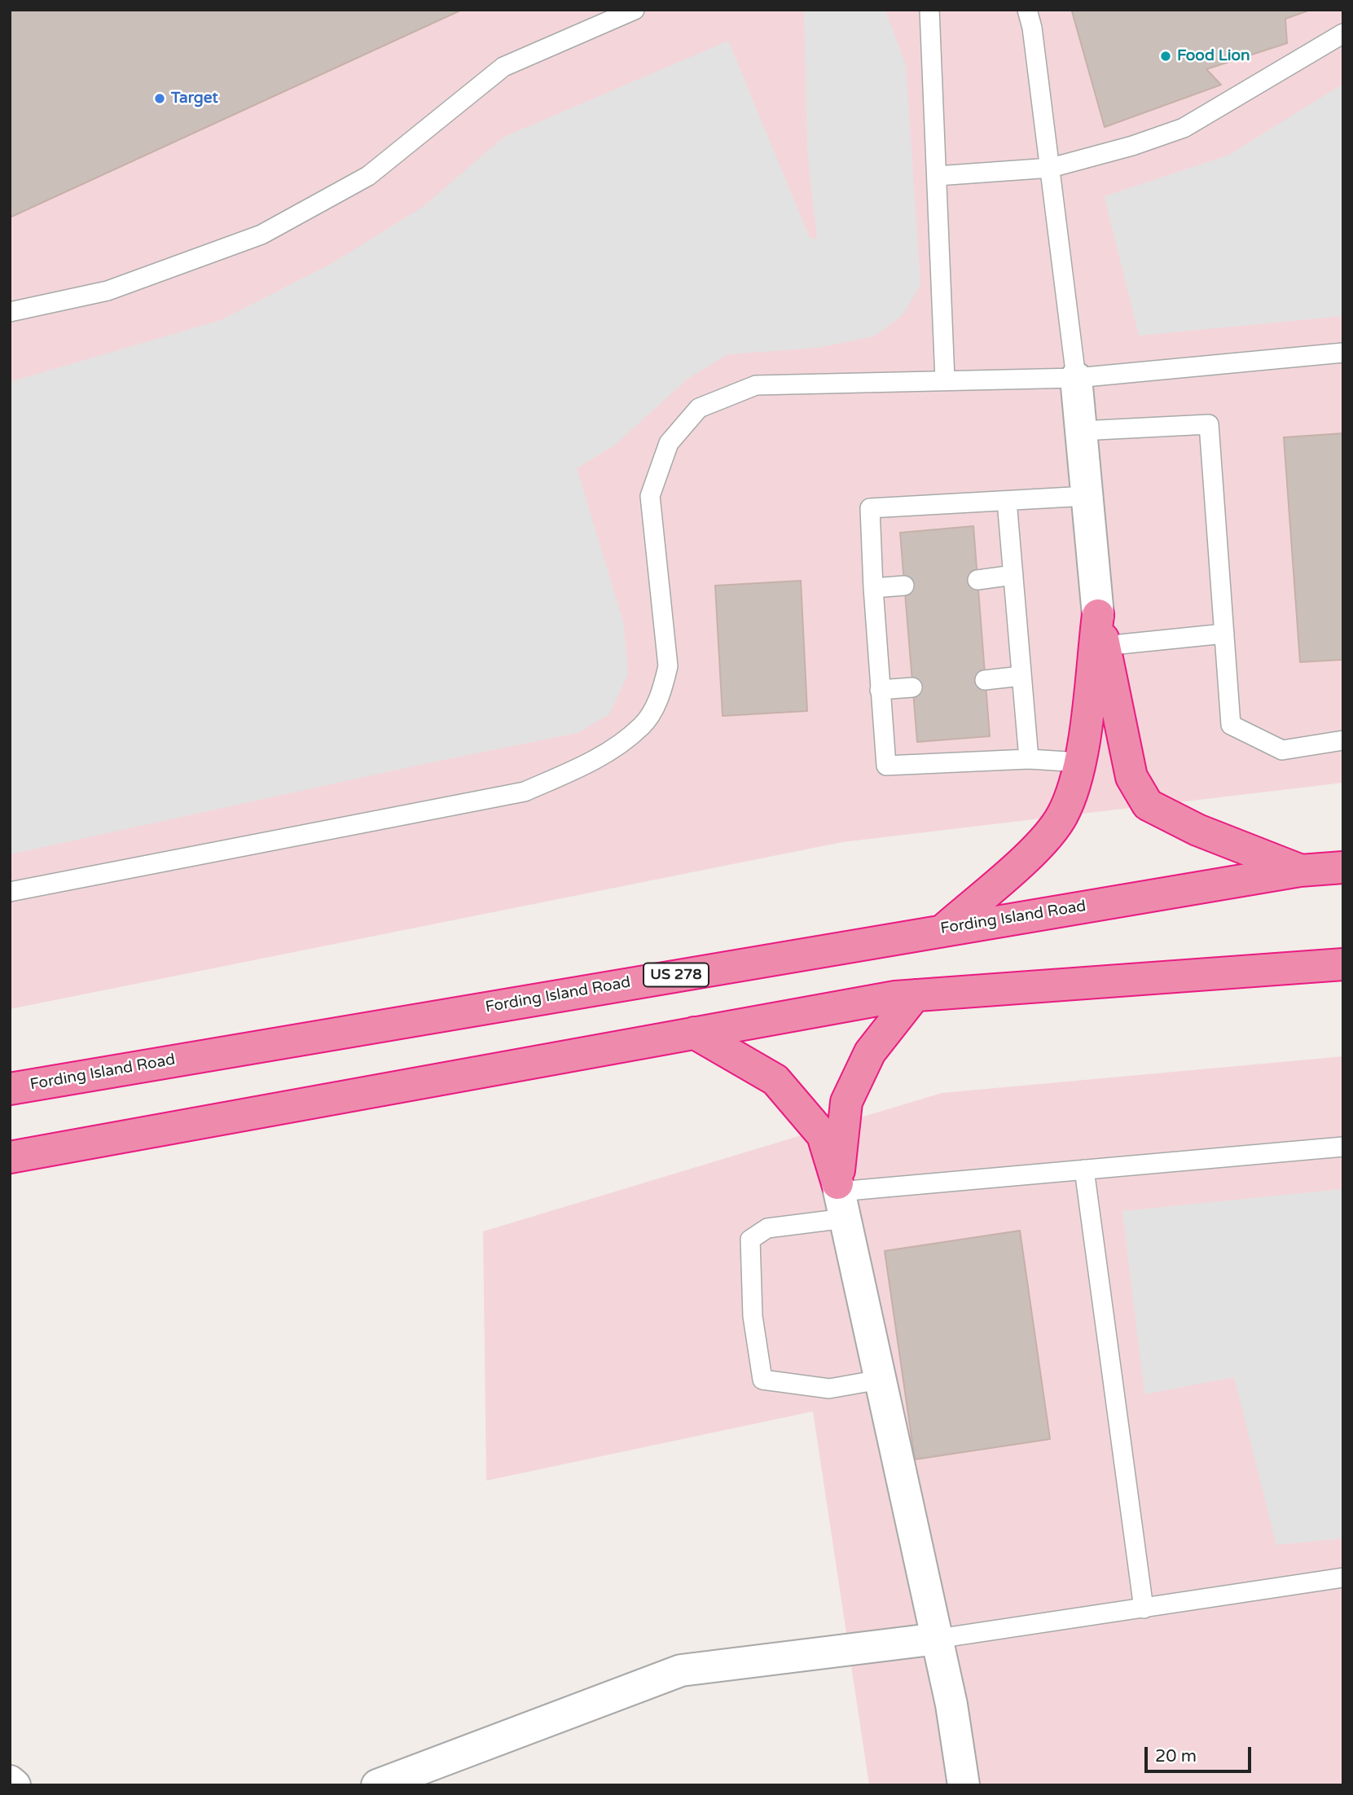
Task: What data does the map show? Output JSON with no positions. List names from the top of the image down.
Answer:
{
  "streets": {
    "highway": ["Fording Island Road", "US 278"]
  },
  "places": ["Food Lion", "Target"],
  "scale_bar": "20 m"
}
